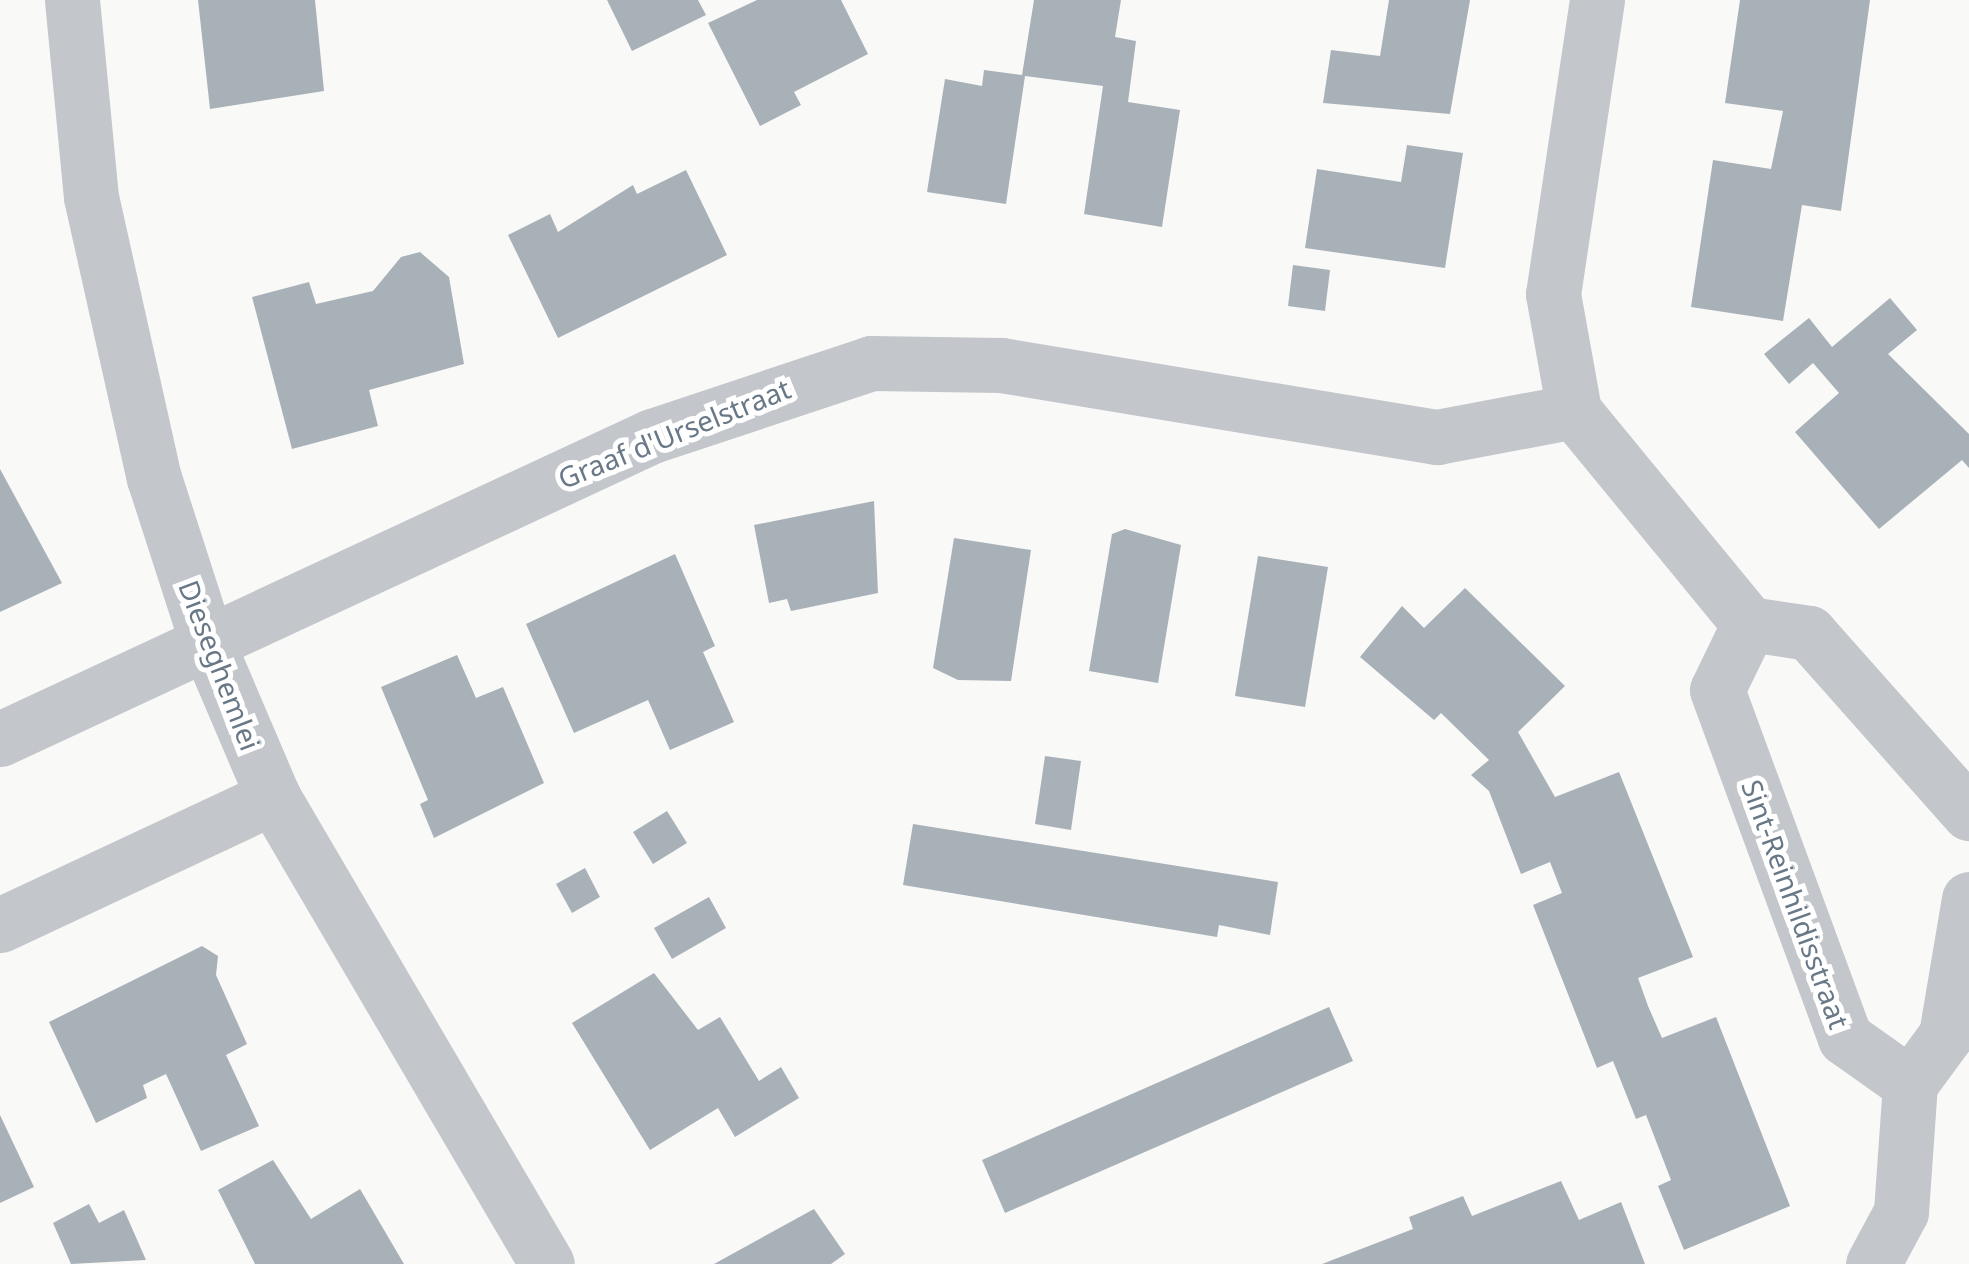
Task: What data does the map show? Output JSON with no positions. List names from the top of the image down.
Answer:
{
  "streets": {
    "street": ["Graaf d'Urselstraat", "Dieseghemlei", "Sint-Reinhildisstraat"]
  },
  "crossings": [
    ["Graaf d'Urselstraat", "Dieseghemlei"]
  ]
}
